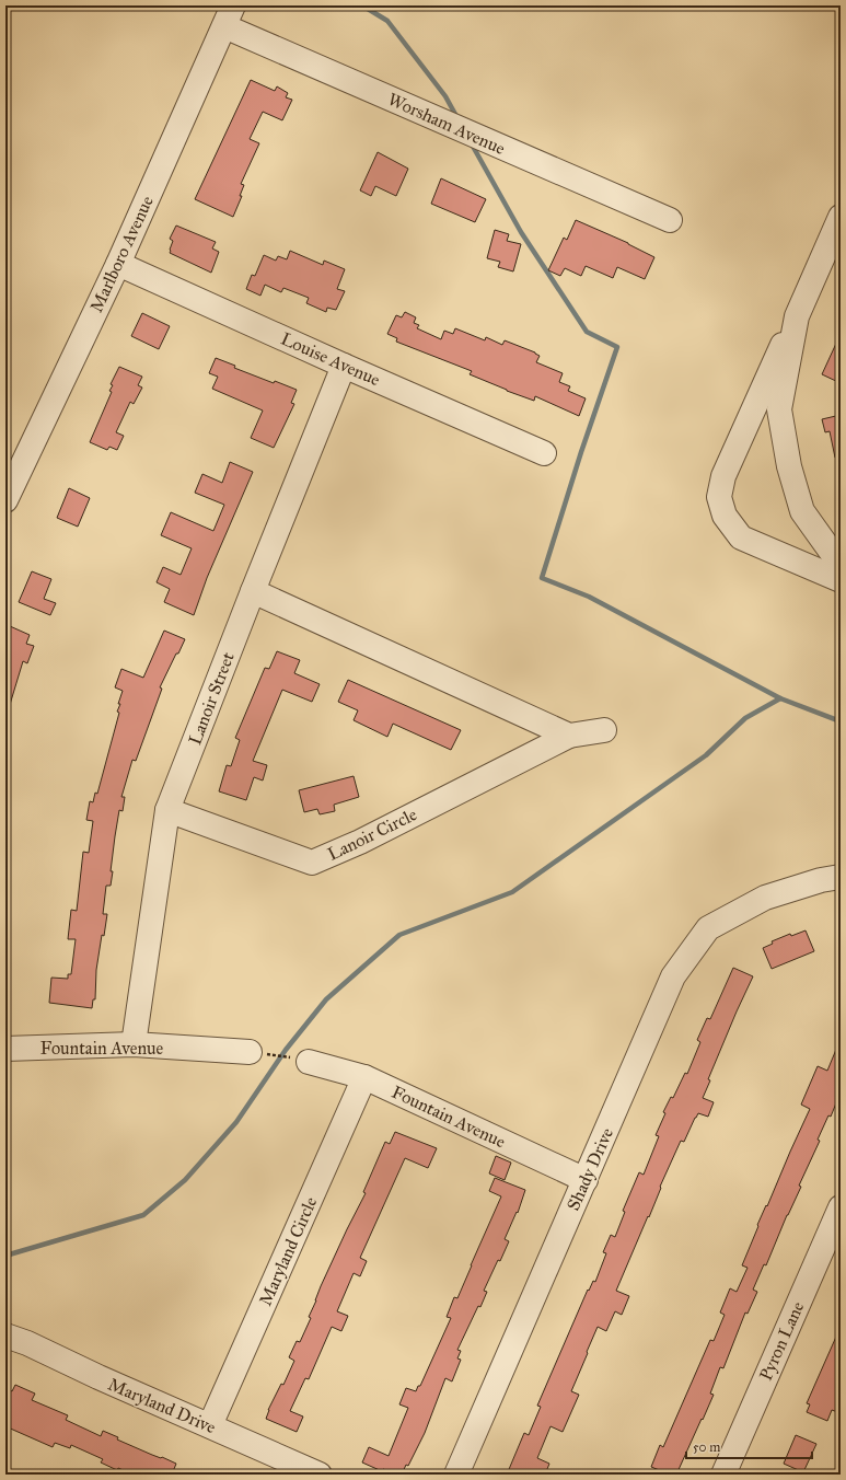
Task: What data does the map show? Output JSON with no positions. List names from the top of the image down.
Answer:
{
  "streets": {
    "street": [
      "Worsham Avenue",
      "Marlboro Avenue",
      "Louise Avenue",
      "Lanoir Street",
      "Lanoir Circle",
      "Fountain Avenue",
      "Shady Drive",
      "Maryland Circle",
      "Pyron Lane",
      "Maryland Drive"
    ]
  },
  "crossings": [
    ["Worsham Avenue", "Marlboro Avenue"],
    ["Marlboro Avenue", "Louise Avenue"],
    ["Louise Avenue", "Lanoir Street"],
    ["Lanoir Street", "Lanoir Circle"],
    ["Lanoir Street", "Fountain Avenue"],
    ["Fountain Avenue", "Shady Drive"],
    ["Fountain Avenue", "Maryland Circle"],
    ["Maryland Circle", "Maryland Drive"]
  ],
  "scale_bar": "50 m"
}
